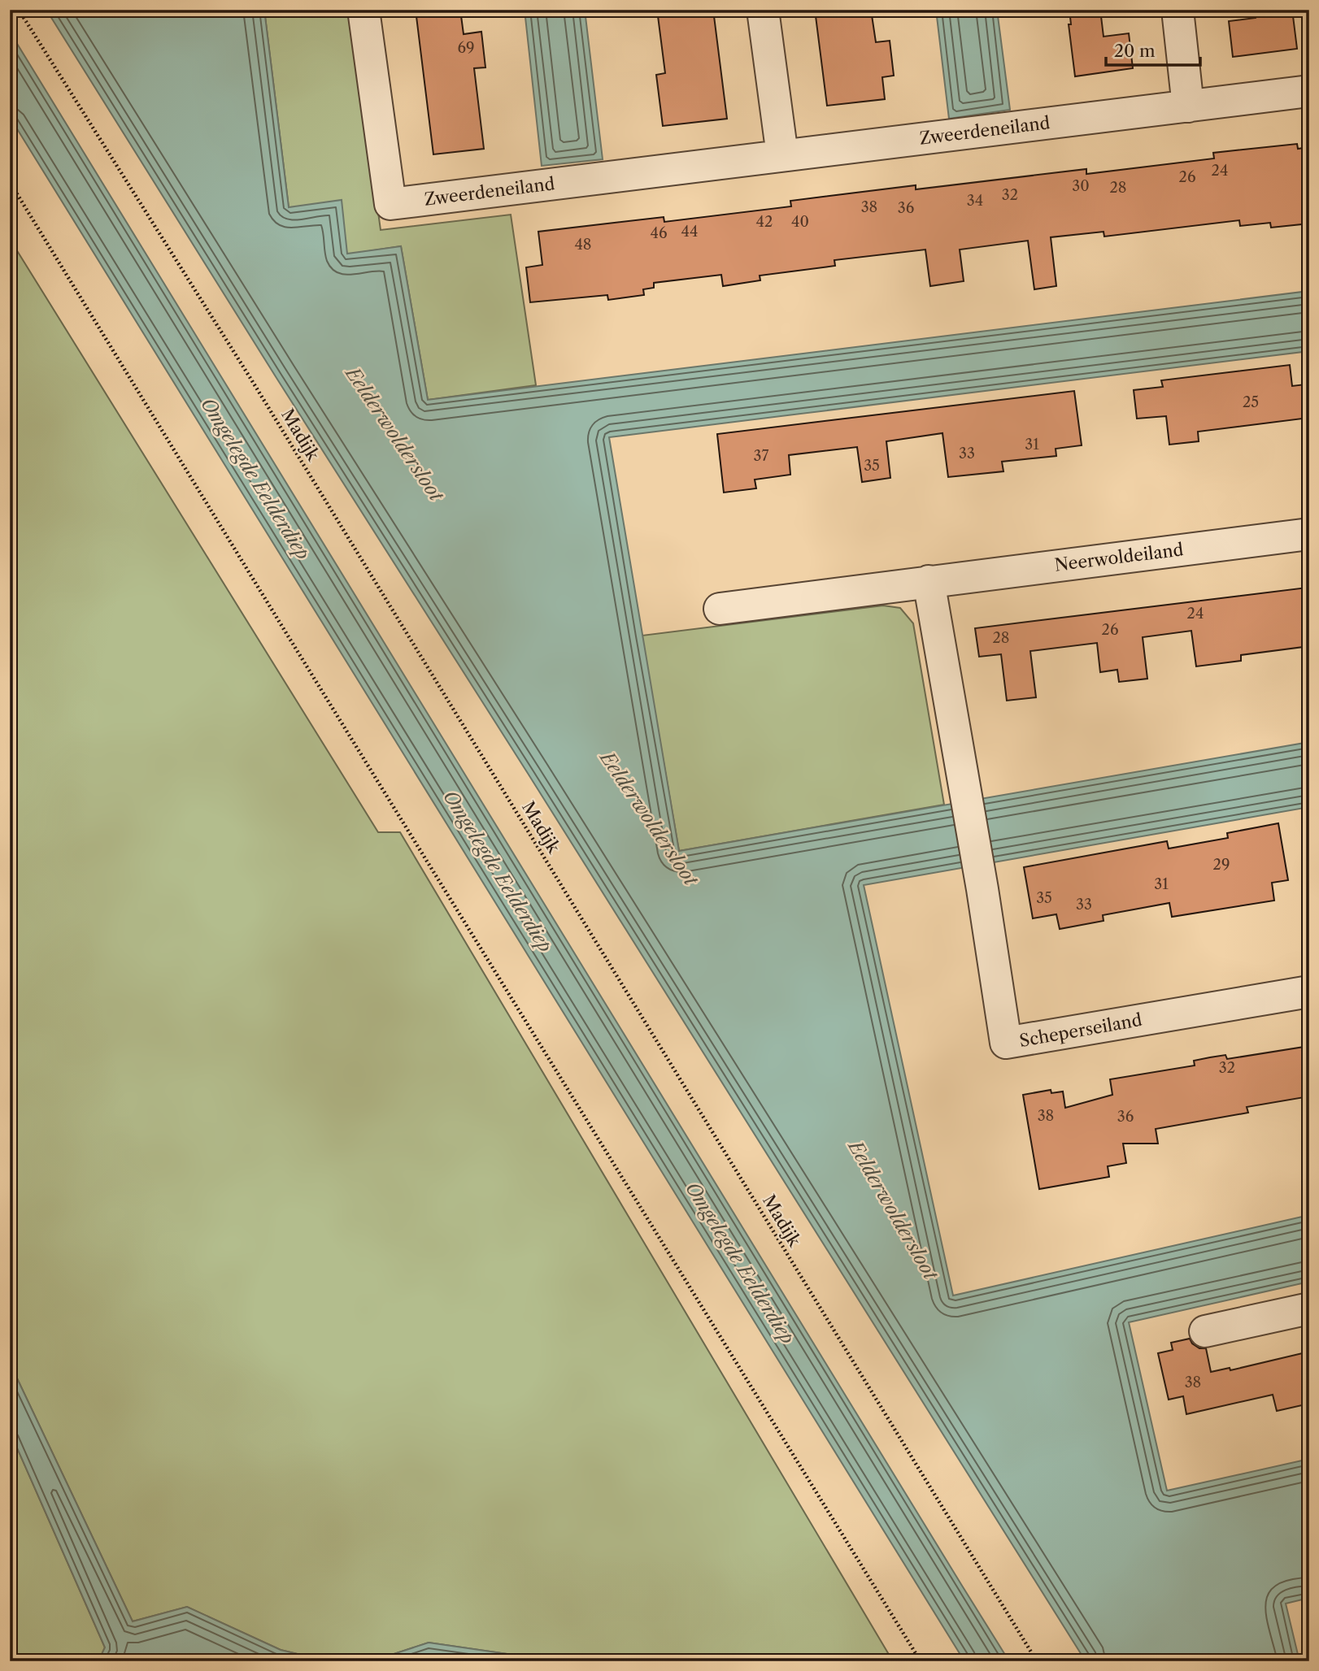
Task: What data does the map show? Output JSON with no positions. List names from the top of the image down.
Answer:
{
  "streets": {
    "street": ["Zweerdeneiland", "Neerwoldeiland", "Scheperseiland"],
    "path": ["Madijk"]
  },
  "crossings": [
    ["Neerwoldeiland", "Scheperseiland"]
  ],
  "water": ["Eelderwoldersloot", "Omgelegde Eelderdiep"],
  "house_numbers": [
    "69",
    "24",
    "26",
    "30",
    "28",
    "32",
    "34",
    "38",
    "36",
    "42",
    "40",
    "44",
    "46",
    "48",
    "25",
    "31",
    "33",
    "37",
    "35",
    "24",
    "26",
    "28",
    "29",
    "31",
    "35",
    "33",
    "32",
    "38",
    "36",
    "38"
  ],
  "scale_bar": "20 m"
}
